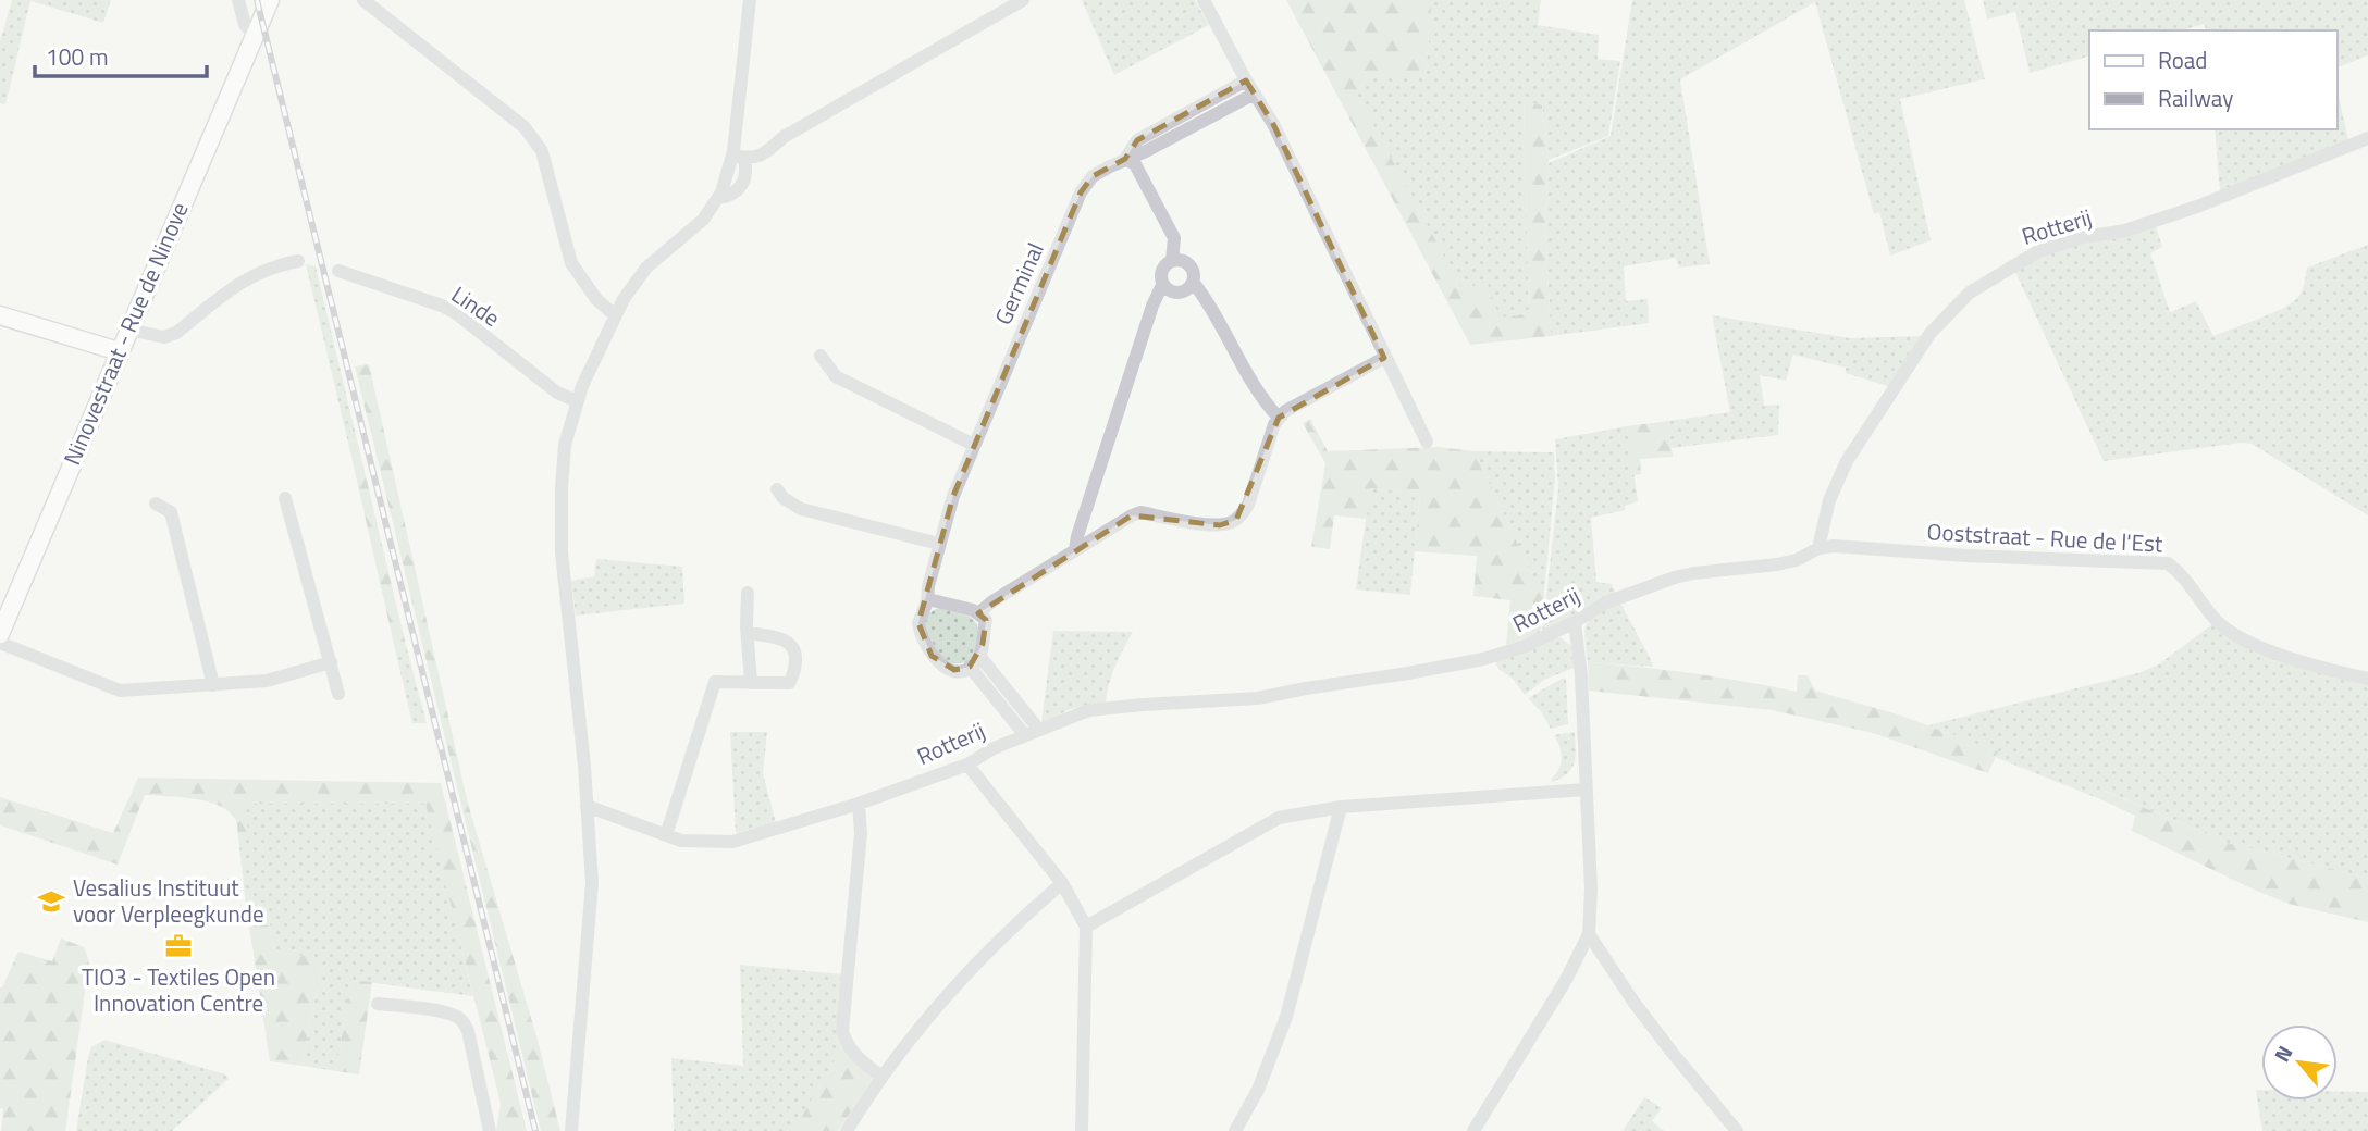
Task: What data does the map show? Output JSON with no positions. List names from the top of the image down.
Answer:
{
  "streets": {
    "main road": ["Ninovestraat - Rue de Ninove"],
    "street": [
      "Rotterij",
      "Germinal",
      "Linde",
      "Ooststraat - Rue de l'Est"
    ]
  },
  "crossings": [
    ["Rotterij", "Ooststraat - Rue de l'Est"]
  ],
  "places": {
    "school or university": ["Vesalius Instituut voor Verpleegkunde"],
    "office": ["TIO3 - Textiles Open Innovation Centre"]
  },
  "legend": ["Road", "Railway"],
  "scale_bar": "100 m",
  "north": "top left"
}
